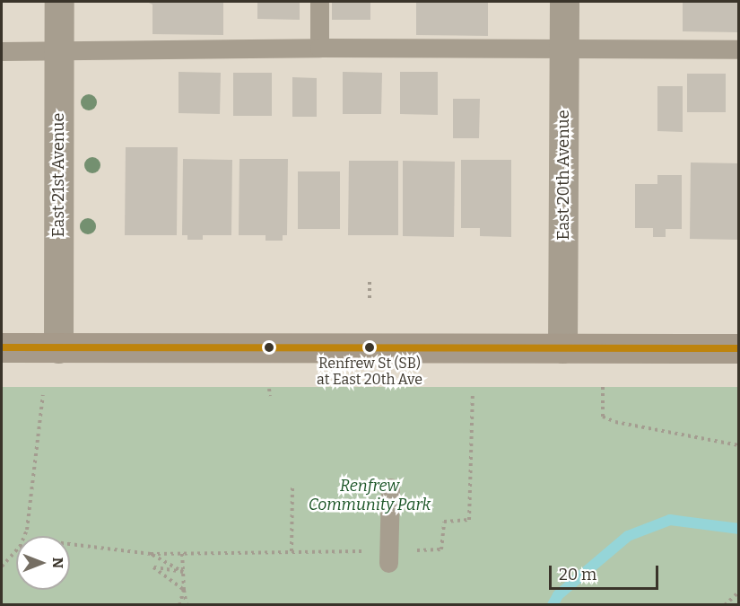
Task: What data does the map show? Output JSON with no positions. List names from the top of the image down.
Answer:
{
  "streets": {
    "street": ["East 21st Avenue", "East 20th Avenue"]
  },
  "parks": ["Renfrew Community Park"],
  "places": ["Renfrew St (SB) at East 20th Ave"],
  "scale_bar": "20 m",
  "north": "right"
}
